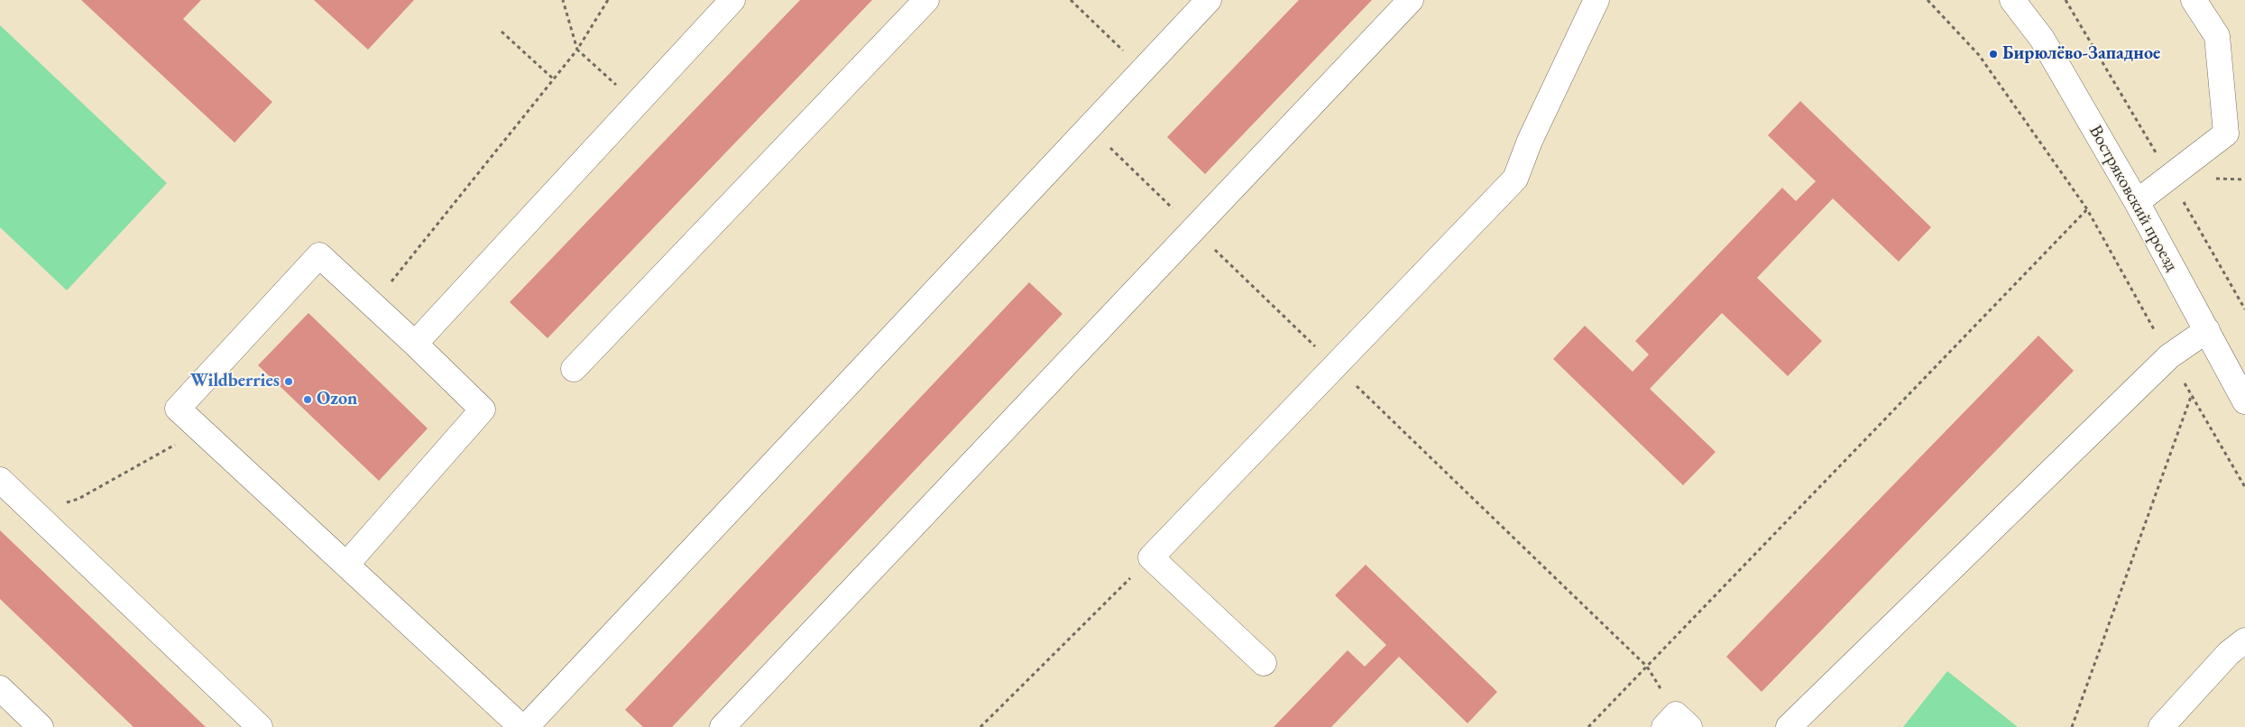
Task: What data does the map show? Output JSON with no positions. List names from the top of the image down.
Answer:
{
  "streets": {
    "street": ["Востряковский проезд"]
  },
  "places": ["Бирюлёво-Западное", "Wildberries", "Ozon"]
}
